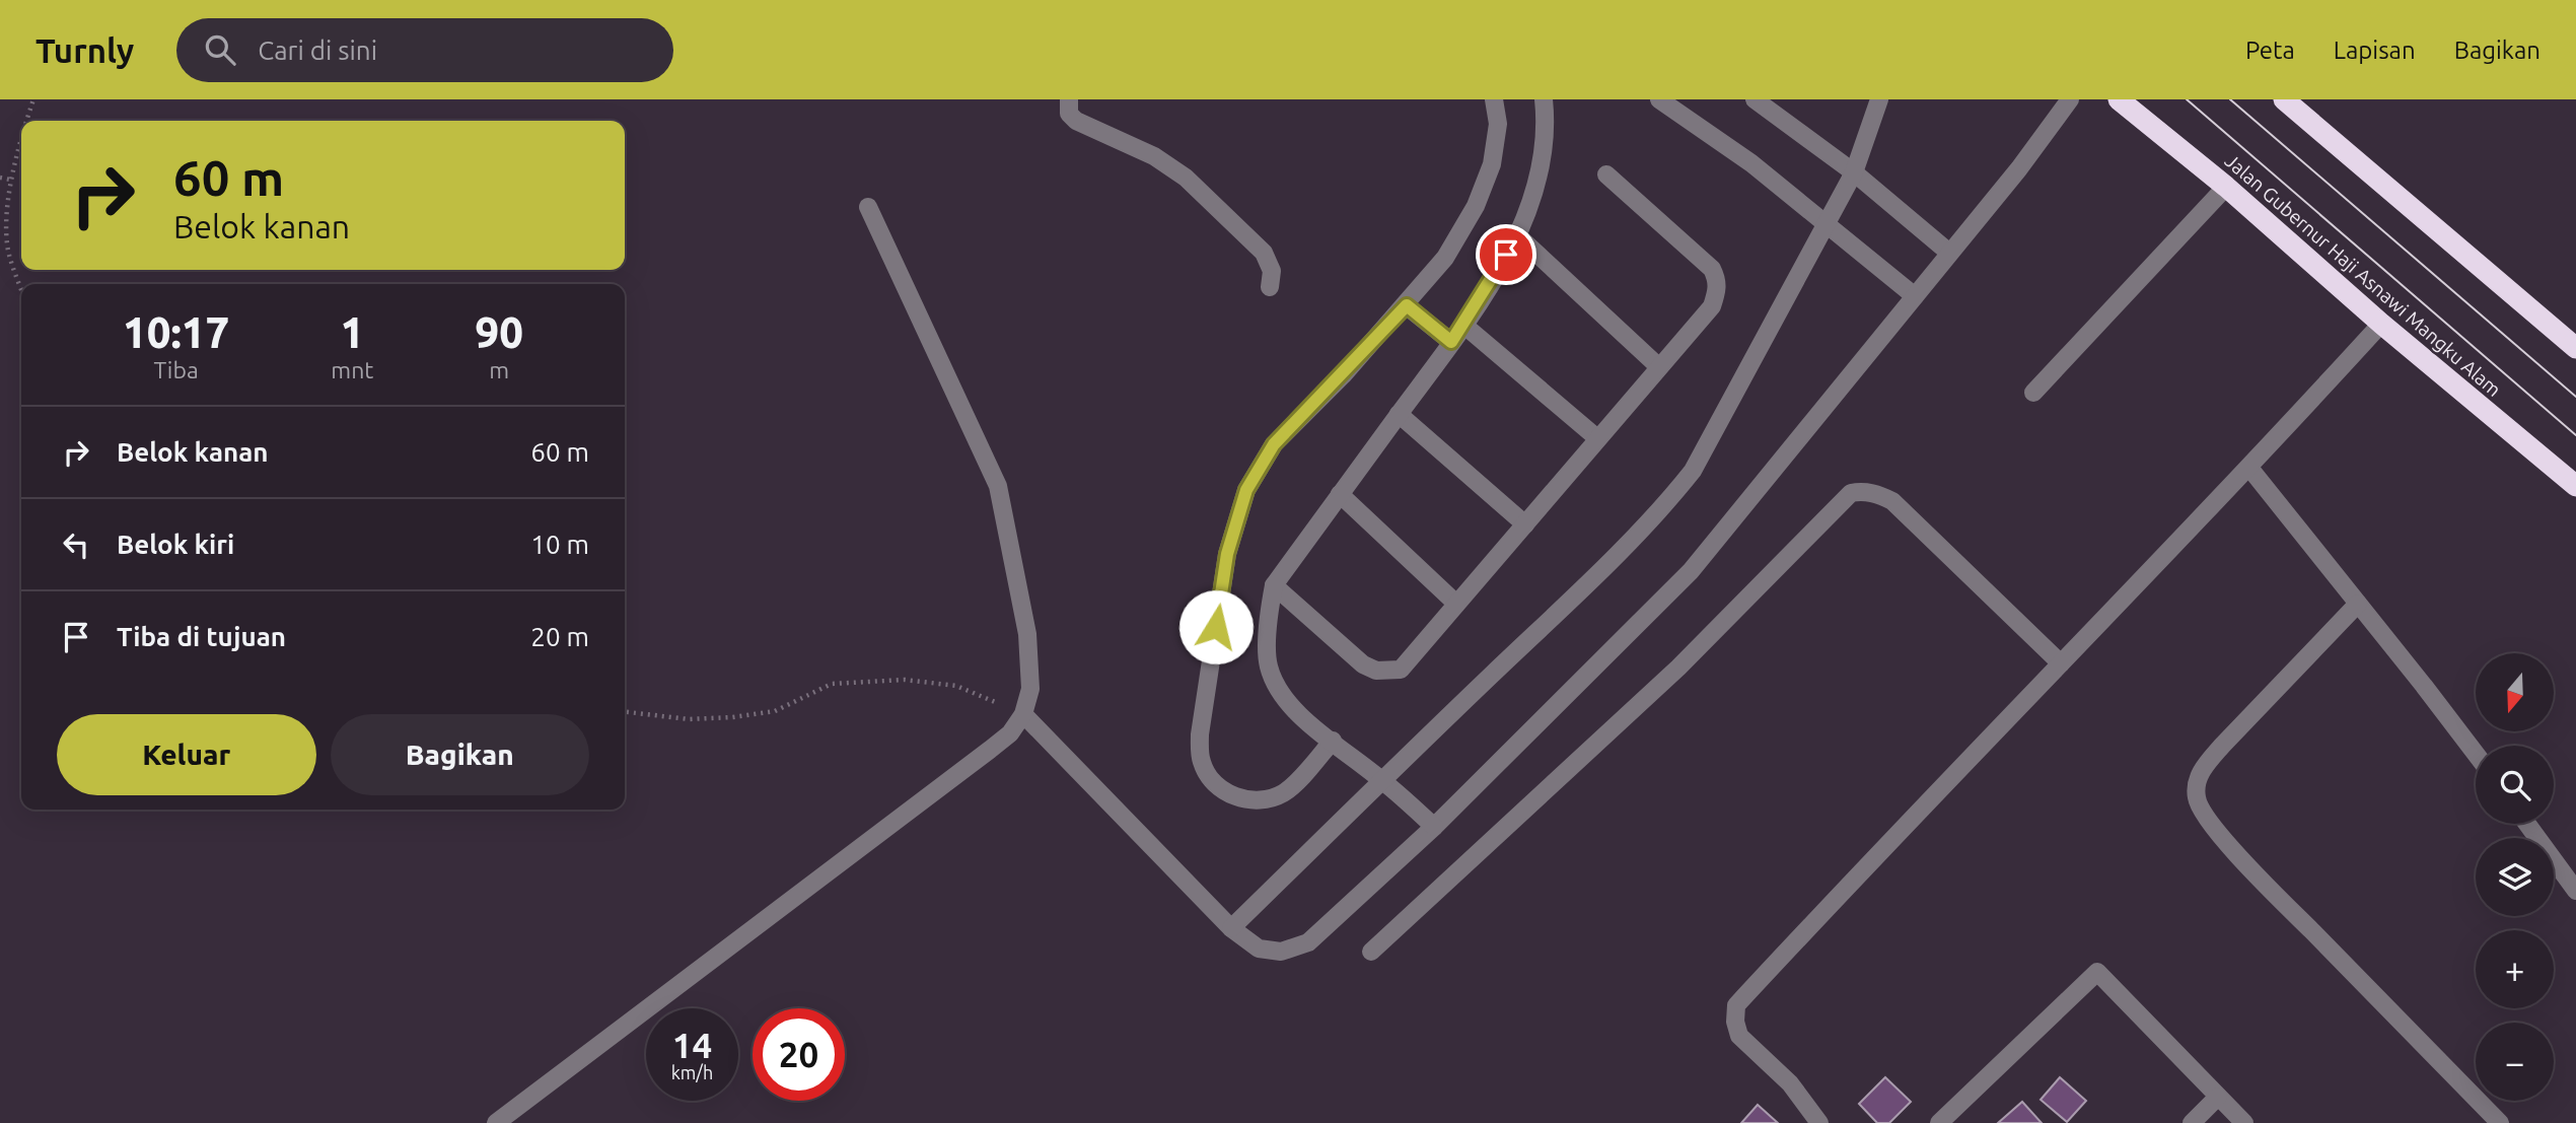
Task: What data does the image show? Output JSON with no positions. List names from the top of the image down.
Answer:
{
  "streets": {
    "highway": ["Jalan Gubernur Haji Asnawi Mangku Alam"]
  },
  "north": "bottom",
  "page": {
    "header": "Turnly",
    "search": "Cari di sini",
    "nav": ["Peta", "Lapisan", "Bagikan"],
    "turn": ["60 m", "Belok kanan"],
    "eta": [
      "10:17",
      "Tiba",
      "1",
      "mnt",
      "90",
      "m"
    ],
    "list": [
      {
        "name": "Belok kanan",
        "value": "60 m"
      },
      {
        "name": "Belok kiri",
        "value": "10 m"
      },
      {
        "name": "Tiba di tujuan",
        "value": "20 m"
      }
    ],
    "map_buttons": ["+", "−"],
    "buttons": ["Keluar", "Bagikan"],
    "speed": "14 km/h",
    "limit": "20"
  }
}
